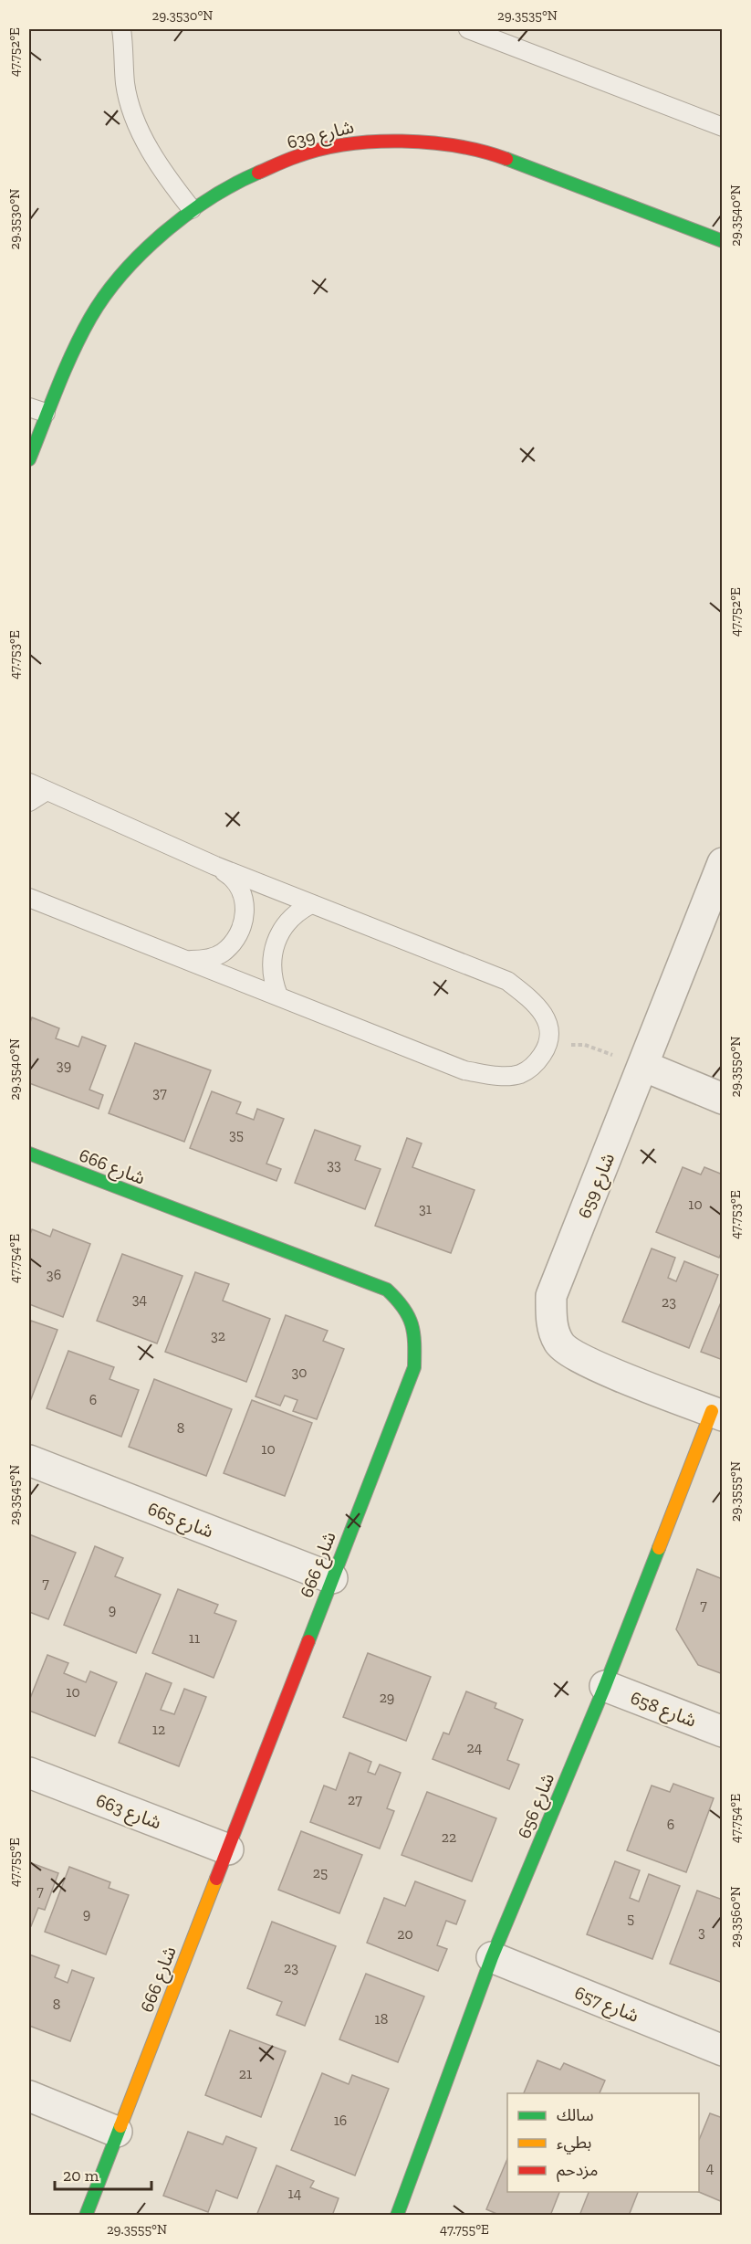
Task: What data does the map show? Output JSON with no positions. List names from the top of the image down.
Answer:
{
  "streets": {
    "street": [
      "شارع 639",
      "شارع 666",
      "شارع 659",
      "شارع 665",
      "شارع 658",
      "شارع 656",
      "شارع 663",
      "شارع 657"
    ]
  },
  "crossings": [
    ["شارع 666", "شارع 665"],
    ["شارع 666", "شارع 663"],
    ["شارع 659", "شارع 656"],
    ["شارع 658", "شارع 656"],
    ["شارع 656", "شارع 657"]
  ],
  "house_numbers": [
    "39",
    "37",
    "35",
    "33",
    "10",
    "31",
    "36",
    "34",
    "23",
    "32",
    "30",
    "6",
    "8",
    "10",
    "7",
    "7",
    "9",
    "11",
    "10",
    "29",
    "12",
    "24",
    "27",
    "6",
    "22",
    "25",
    "7",
    "9",
    "5",
    "3",
    "20",
    "23",
    "8",
    "18",
    "21",
    "16",
    "4",
    "14"
  ],
  "legend": ["سالك", "بطيء", "مزدحم"],
  "scale_bar": "20 m",
  "coordinates": [
    "29.3530°N",
    "29.3535°N",
    "47.752°E",
    "29.3540°N",
    "47.753°E",
    "29.3550°N",
    "47.754°E",
    "29.3555°N",
    "29.3545°N",
    "47.755°E",
    "29.3560°N"
  ]
}
